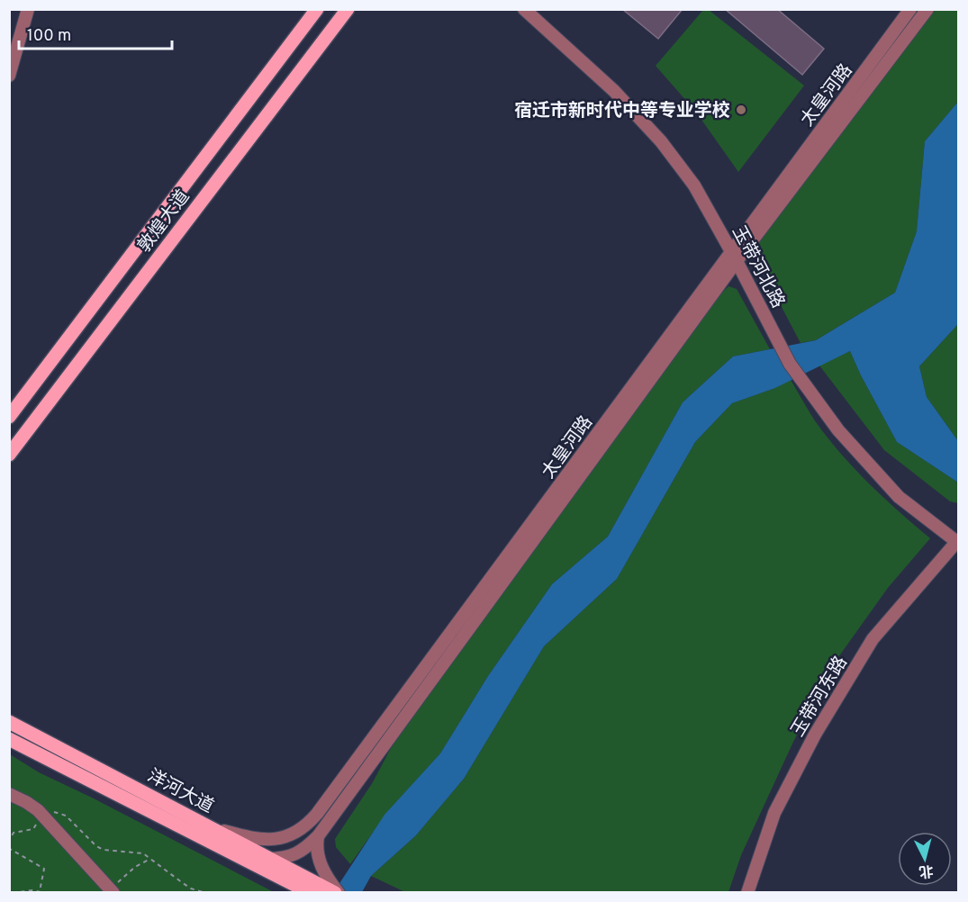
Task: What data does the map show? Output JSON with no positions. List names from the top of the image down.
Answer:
{
  "streets": {
    "main road": ["敦煌大道", "洋河大道"],
    "street": ["太皇河路", "玉带河北路", "玉带河东路"]
  },
  "crossings": [
    ["太皇河路", "玉带河北路"],
    ["太皇河路", "洋河大道"],
    ["玉带河北路", "玉带河东路"]
  ],
  "places": ["宿迁市新时代中等专业学校"],
  "scale_bar": "100 m",
  "north": "bottom"
}
